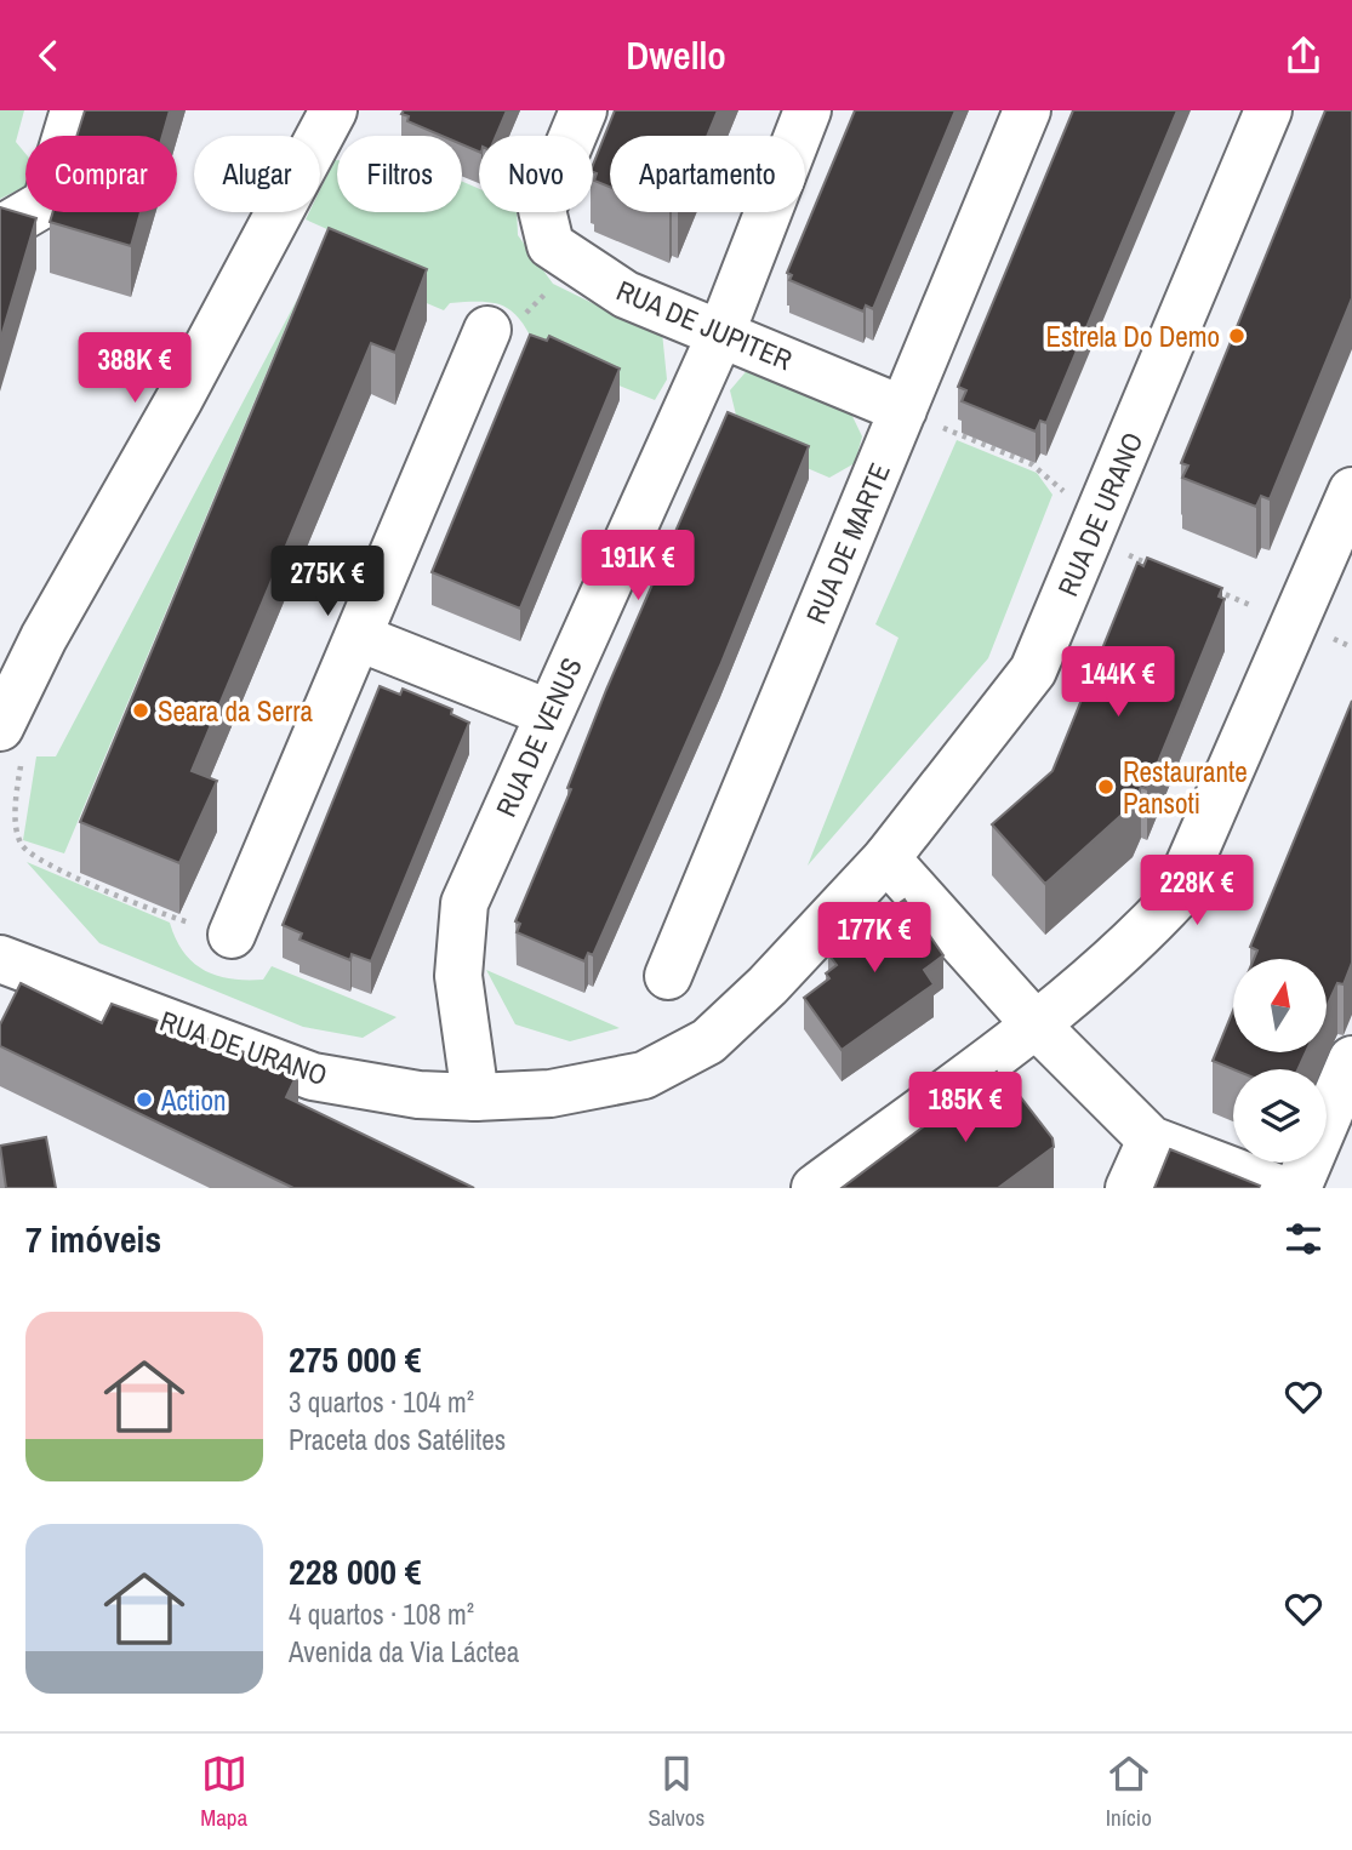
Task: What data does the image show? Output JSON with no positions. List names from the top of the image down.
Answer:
{
  "streets": {
    "street": [
      "RUA DE JUPITER",
      "RUA DE URANO",
      "RUA DE MARTE",
      "RUA DE VENUS"
    ]
  },
  "crossings": [
    ["RUA DE JUPITER", "RUA DE MARTE"],
    ["RUA DE JUPITER", "RUA DE VENUS"],
    ["RUA DE URANO", "RUA DE VENUS"]
  ],
  "places": [
    "Estrela Do Demo",
    "Seara da Serra",
    "Restaurante Pansoti",
    "Action"
  ],
  "north": "top",
  "page": {
    "header": "Dwello",
    "chip": [
      "Comprar",
      "Alugar",
      "Filtros",
      "Novo",
      "Apartamento"
    ],
    "price": [
      "388K €",
      "191K €",
      "275K €",
      "144K €",
      "228K €",
      "177K €",
      "185K €"
    ],
    "heading": "7 imóveis",
    "list": [
      {
        "name": "275 000 €",
        "note": "3 quartos · 104 m² · Praceta dos Satélites"
      },
      {
        "name": "228 000 €",
        "note": "4 quartos · 108 m² · Avenida da Via Láctea"
      }
    ],
    "tabs": ["Mapa", "Salvos", "Início"]
  }
}
